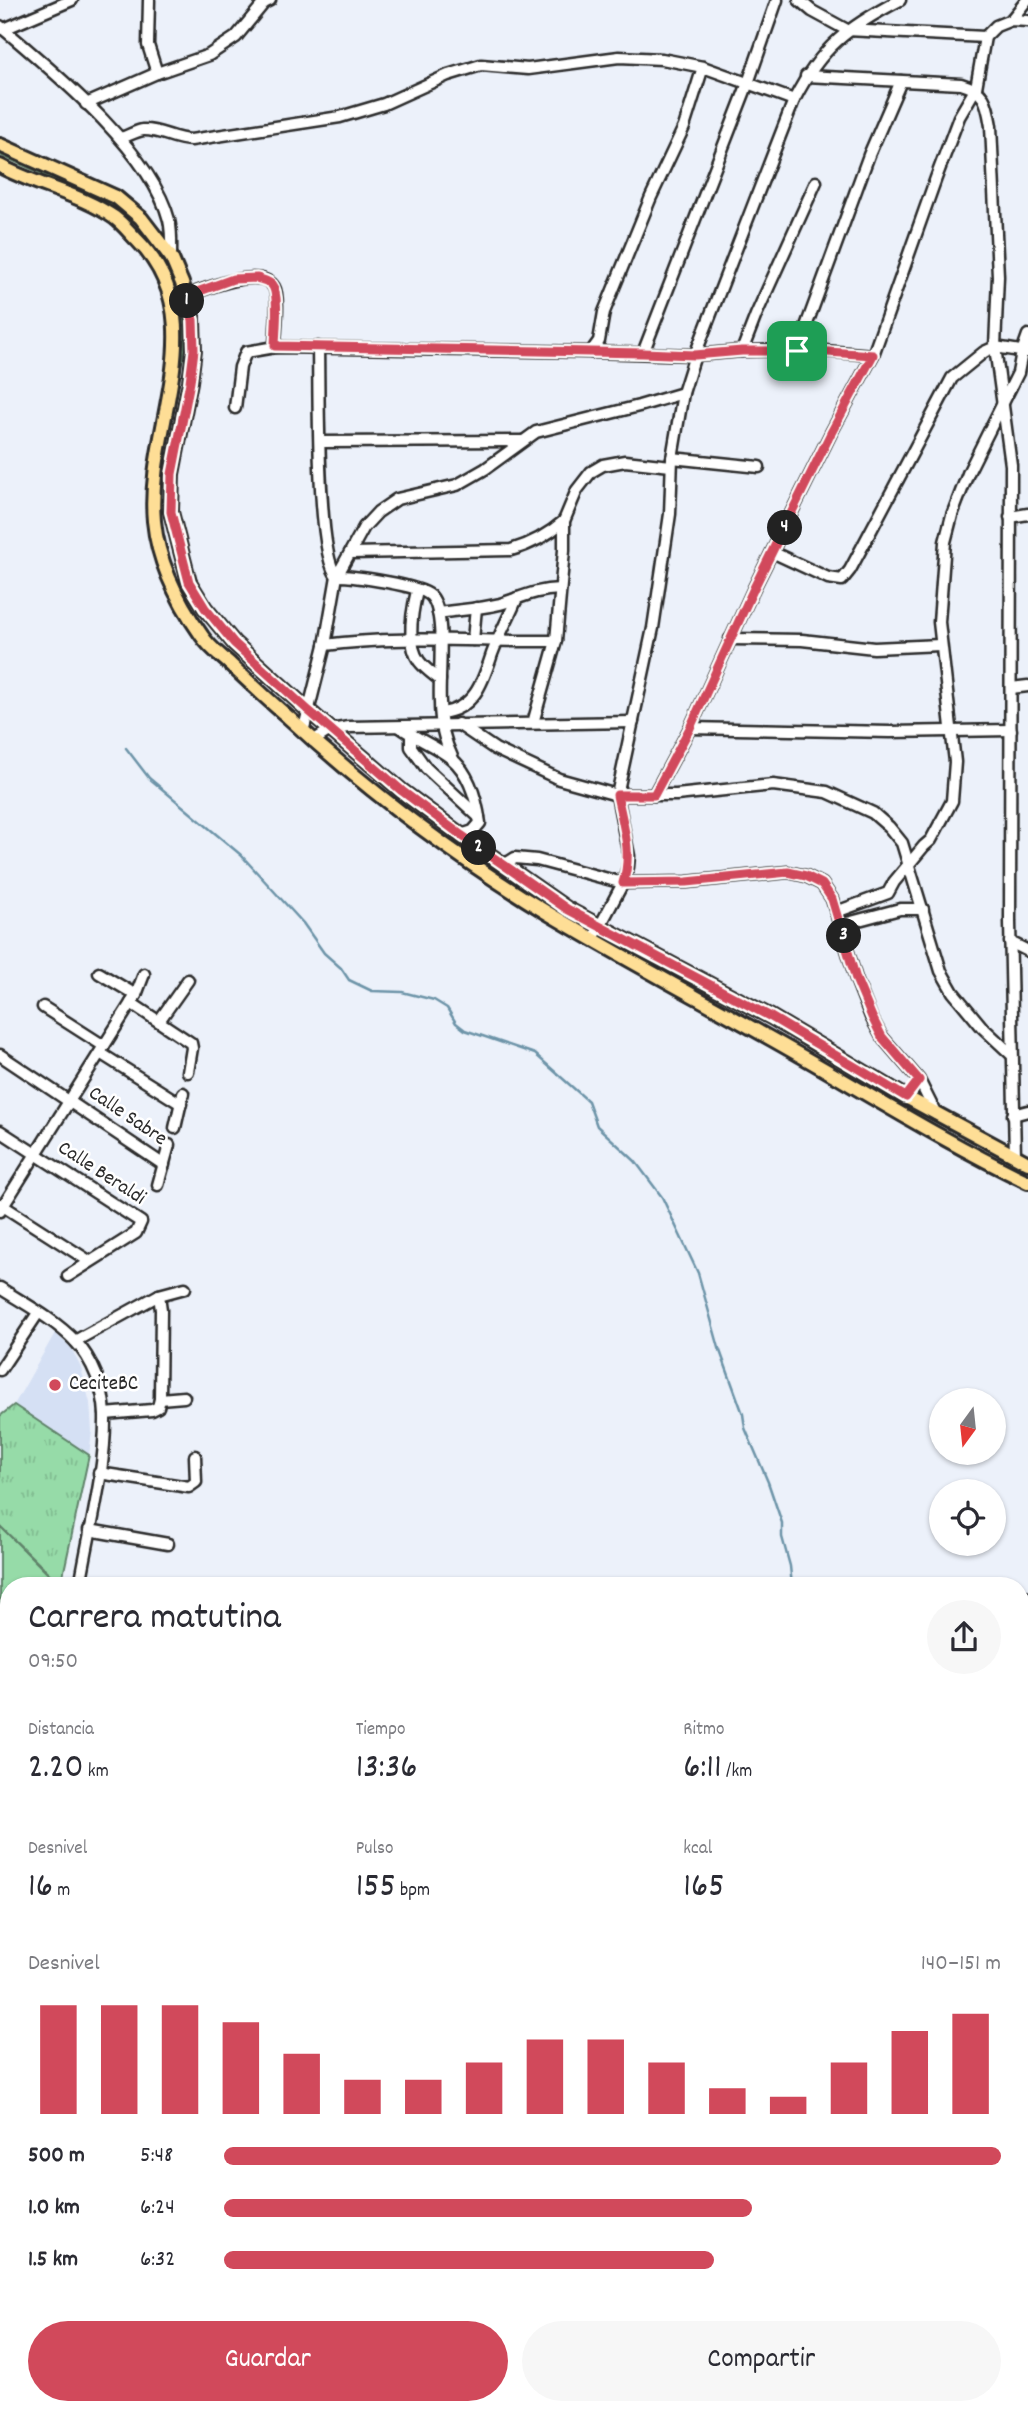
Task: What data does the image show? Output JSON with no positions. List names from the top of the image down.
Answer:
{
  "streets": {
    "street": ["Calle Sabre", "Calle Beraldi"]
  },
  "places": ["CeciteBC"],
  "north": "bottom",
  "page": {
    "pins": [
      "1",
      "4",
      "2",
      "3"
    ],
    "heading": ["Carrera matutina", "09:50"],
    "stats": [
      ["Distancia", "2.20 km"],
      ["Tiempo", "13:36"],
      ["Ritmo", "6:11 /km"],
      ["Desnivel", "16 m"],
      ["Pulso", "155 bpm"],
      ["kcal", "165"]
    ],
    "chart": ["Desnivel", "140–151 m"],
    "list": [
      {
        "name": "500 m",
        "note": "5:48"
      },
      {
        "name": "1.0 km",
        "note": "6:24"
      },
      {
        "name": "1.5 km",
        "note": "6:32"
      }
    ],
    "buttons": ["Guardar", "Compartir"]
  }
}
